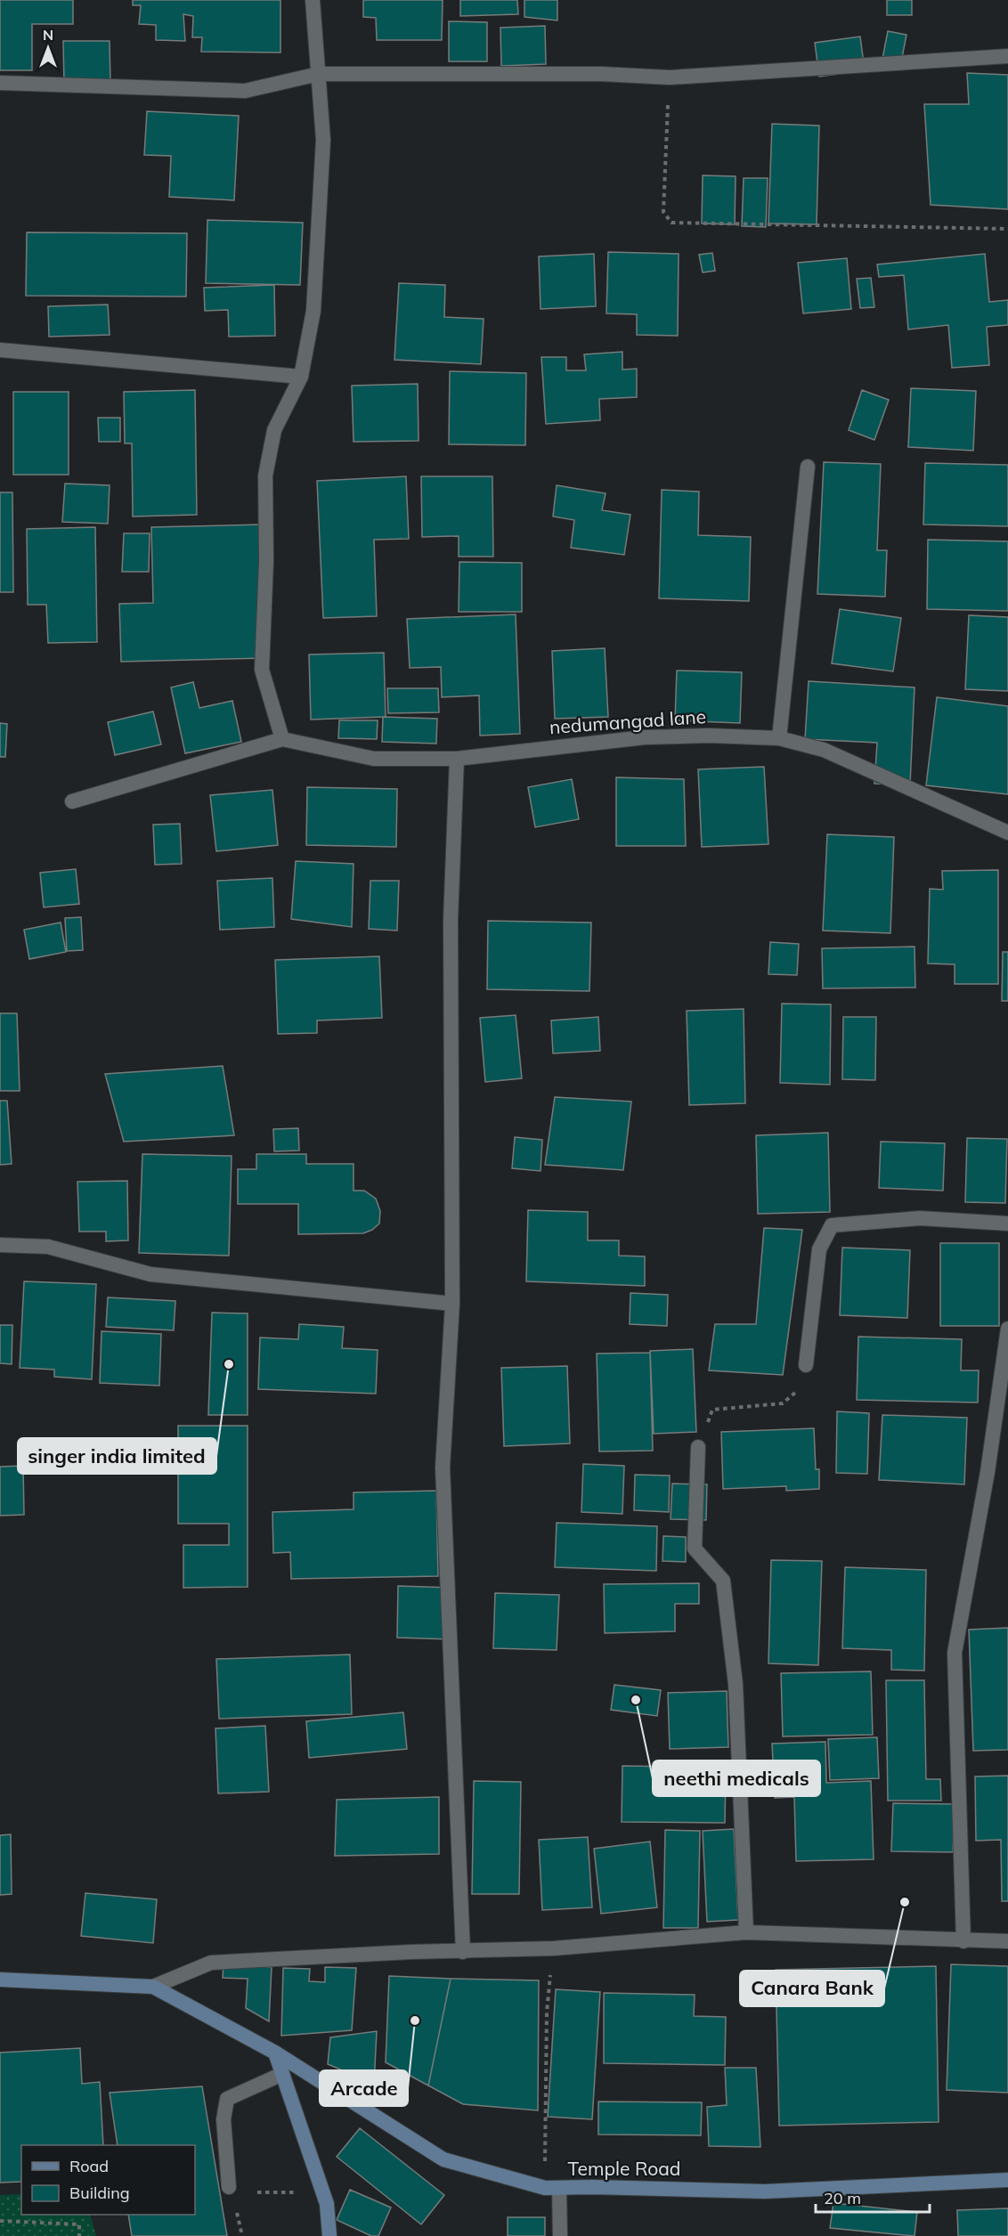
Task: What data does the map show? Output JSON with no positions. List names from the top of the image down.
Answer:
{
  "streets": {
    "main road": ["Temple Road"],
    "street": ["nedumangad lane"]
  },
  "places": [
    "singer india limited",
    "neethi medicals",
    "Canara Bank",
    "Arcade"
  ],
  "legend": ["Road", "Building"],
  "scale_bar": "20 m",
  "north": "top"
}
